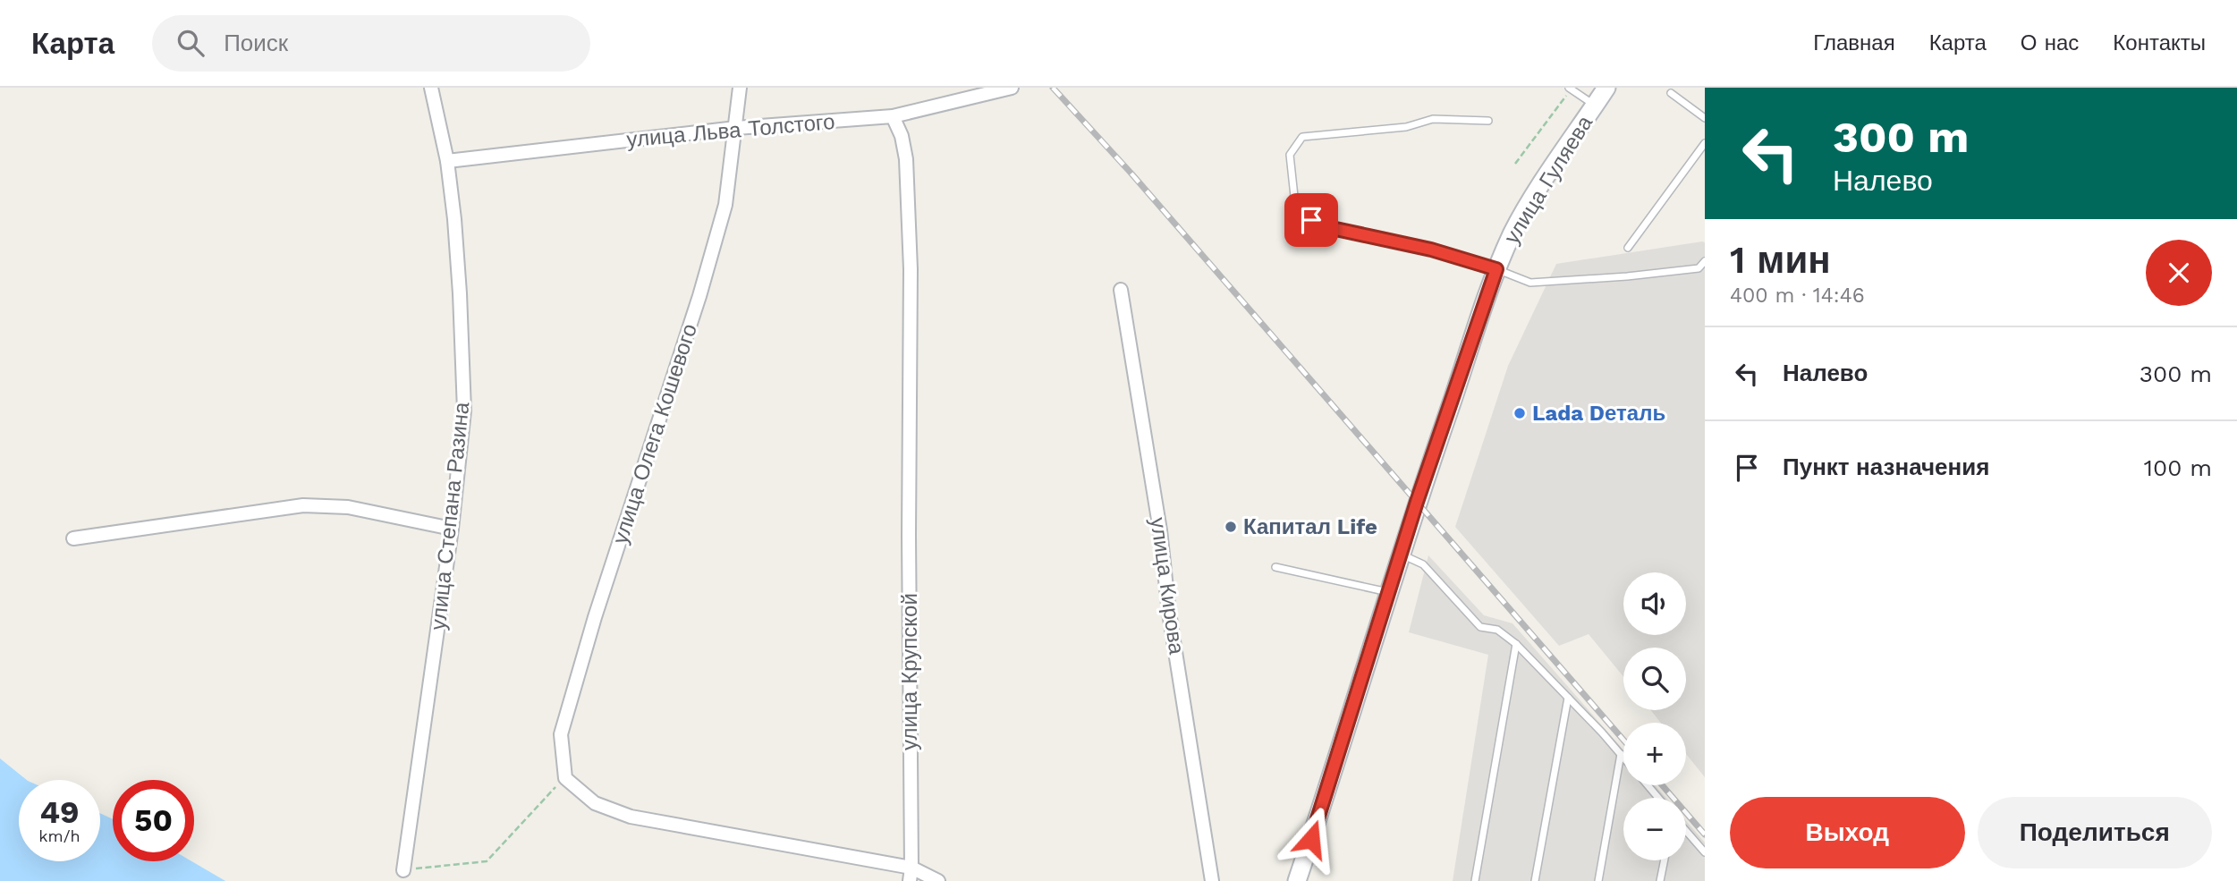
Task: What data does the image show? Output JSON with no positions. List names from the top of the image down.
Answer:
{
  "streets": {
    "main road": ["улица Гуляева"],
    "street": [
      "улица Льва Толстого",
      "улица Олега Кошевого",
      "улица Степана Разина",
      "улица Кирова",
      "улица Крупской"
    ]
  },
  "crossings": [
    ["улица Льва Толстого", "улица Олега Кошевого"],
    ["улица Льва Толстого", "улица Степана Разина"],
    ["улица Льва Толстого", "улица Крупской"]
  ],
  "places": ["Lada Dеталь", "Капитал Life"],
  "page": {
    "header": "Карта",
    "search": "Поиск",
    "nav": [
      "Главная",
      "Карта",
      "О нас",
      "Контакты"
    ],
    "turn": ["300 m", "Налево"],
    "heading": ["1 мин", "400 m · 14:46"],
    "list": [
      {
        "name": "Налево",
        "value": "300 m"
      },
      {
        "name": "Пункт назначения",
        "value": "100 m"
      }
    ],
    "map_buttons": ["+", "−"],
    "speed": "49 km/h",
    "limit": "50",
    "buttons": ["Выход", "Поделиться"]
  }
}
